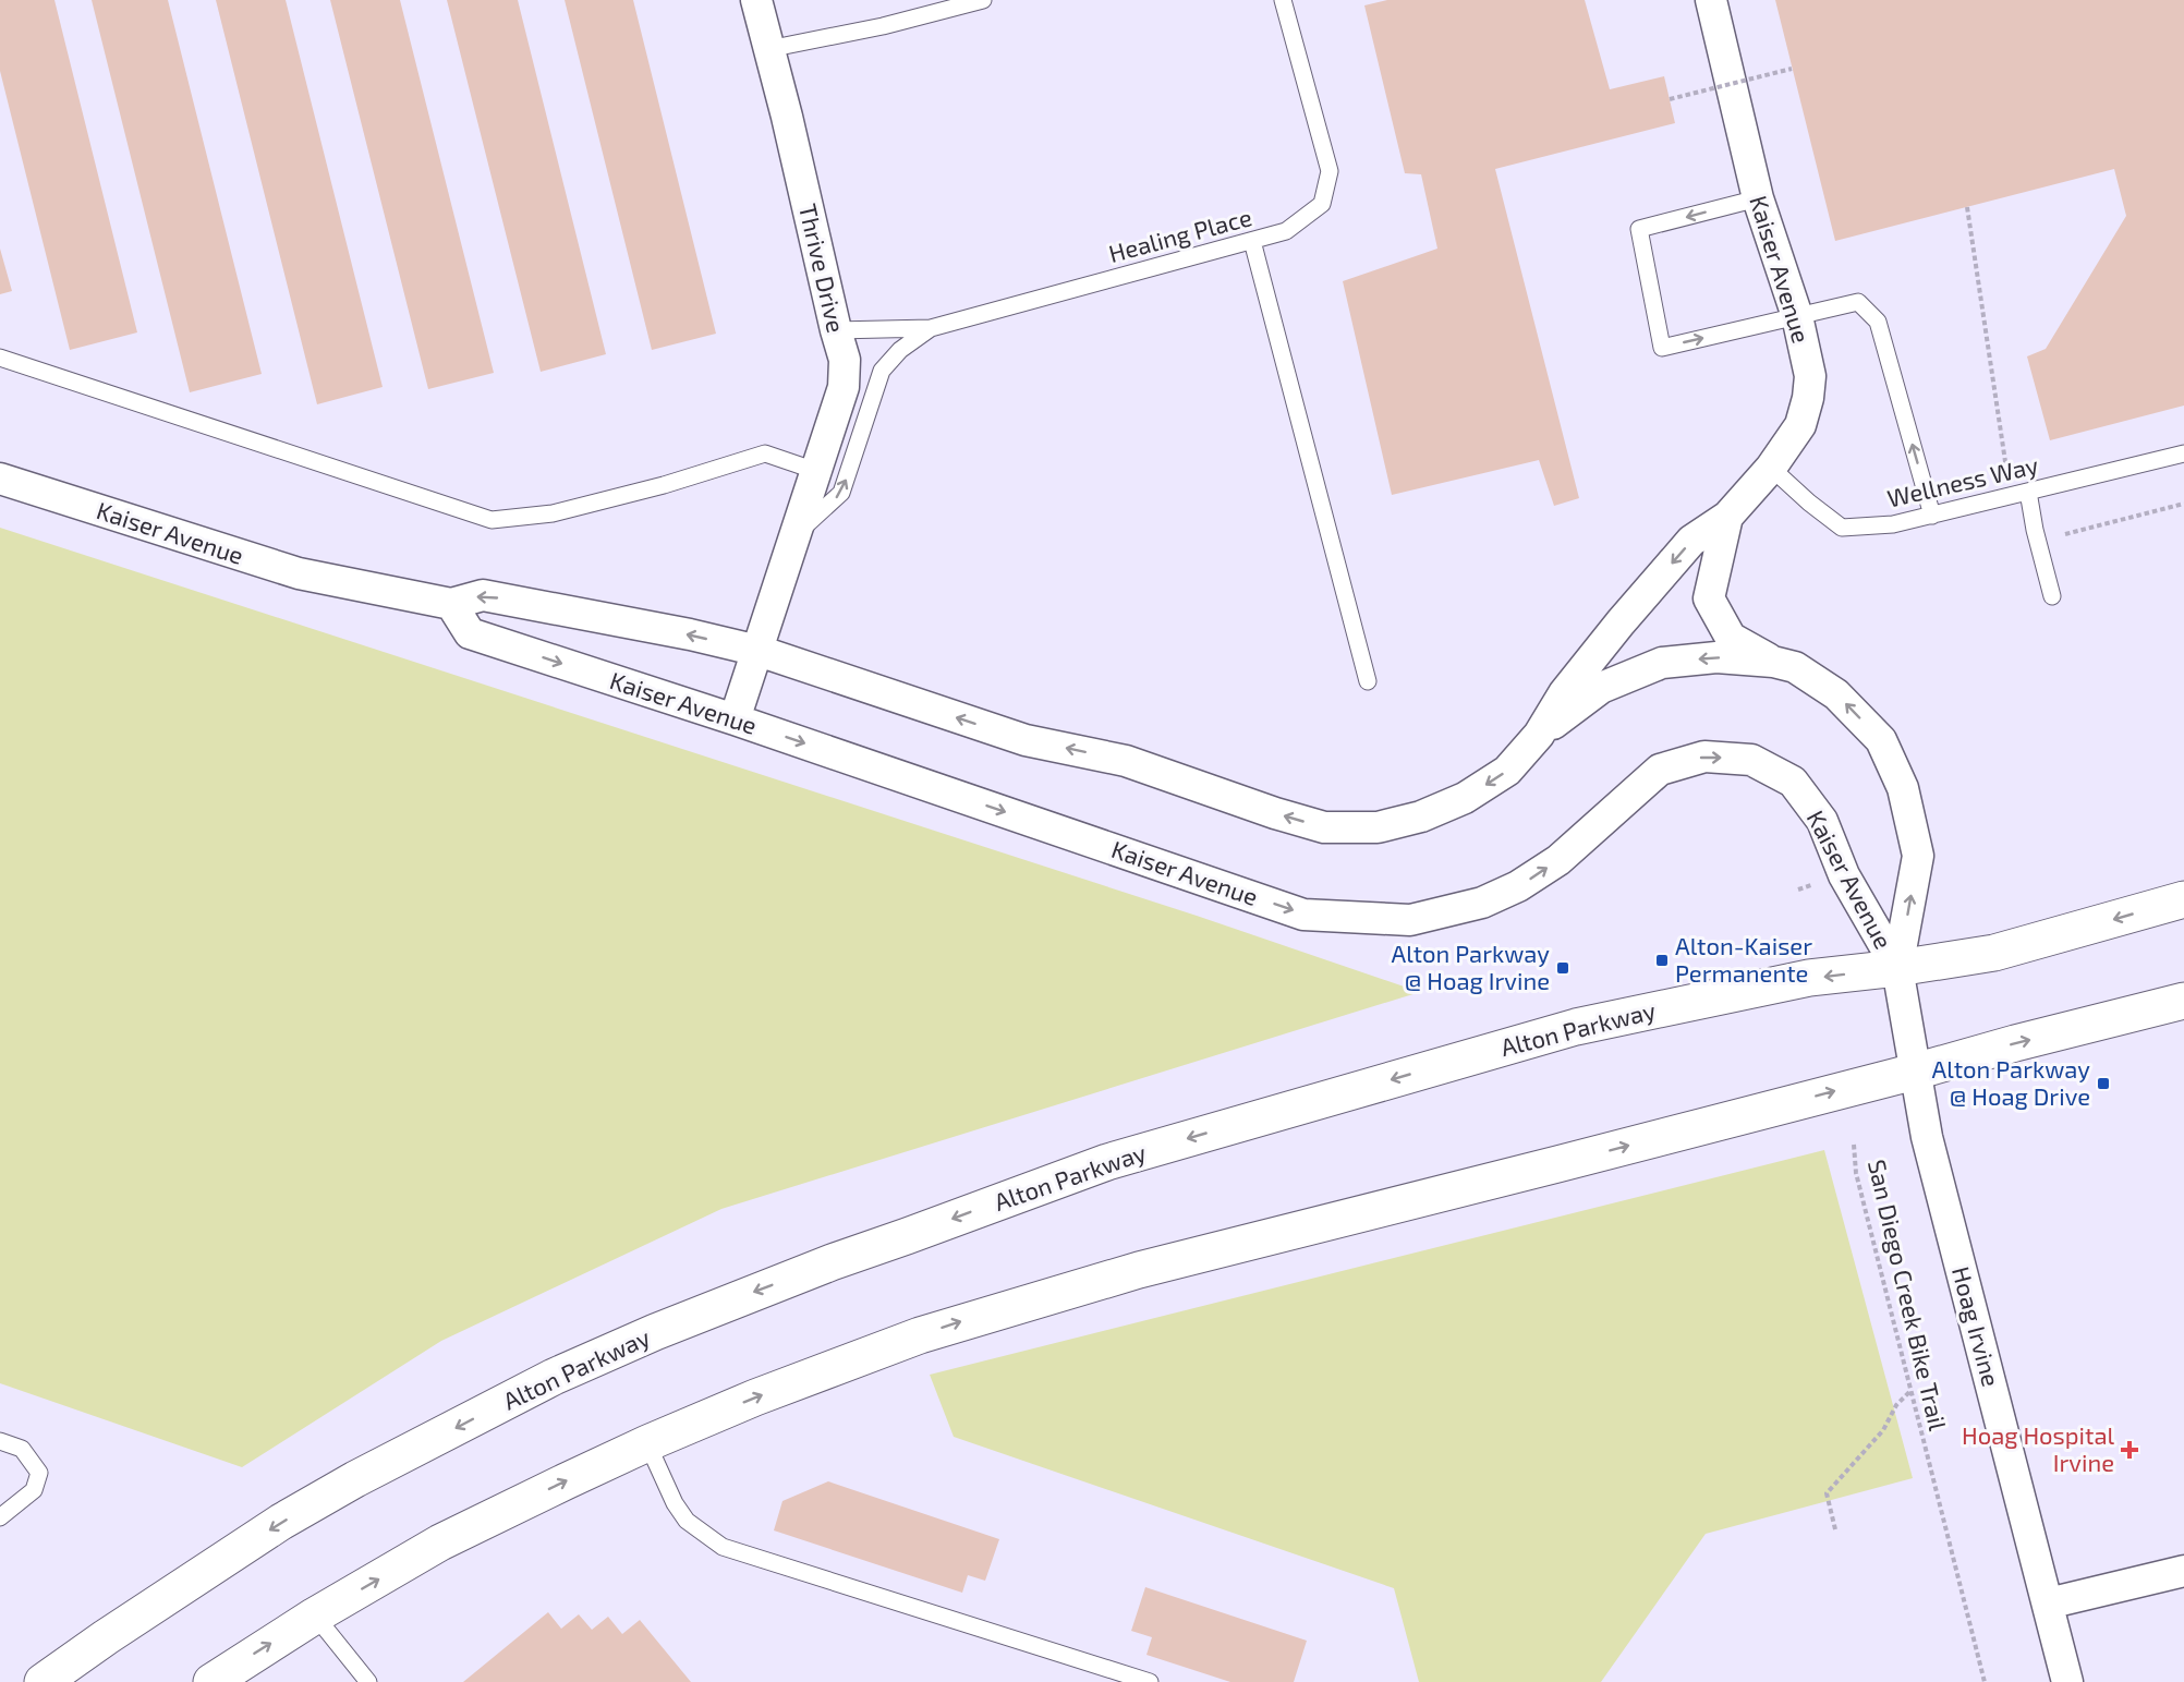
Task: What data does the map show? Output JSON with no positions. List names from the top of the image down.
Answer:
{
  "streets": {
    "main road": ["Alton Parkway"],
    "street": ["Thrive Drive", "Kaiser Avenue", "Hoag Irvine"],
    "lane": ["Healing Place", "Wellness Way"],
    "path": ["San Diego Creek Bike Trail"]
  },
  "crossings": [
    ["Healing Place", "Thrive Drive"],
    ["Thrive Drive", "Kaiser Avenue"],
    ["Kaiser Avenue", "Wellness Way"],
    ["Kaiser Avenue", "Alton Parkway"],
    ["Kaiser Avenue", "Hoag Irvine"],
    ["Alton Parkway", "Hoag Irvine"]
  ],
  "places": {
    "transit": ["Alton-Kaiser Permanente", "Alton Parkway @ Hoag Irvine", "Alton Parkway @ Hoag Drive"],
    "health": ["Hoag Hospital Irvine"]
  }
}
